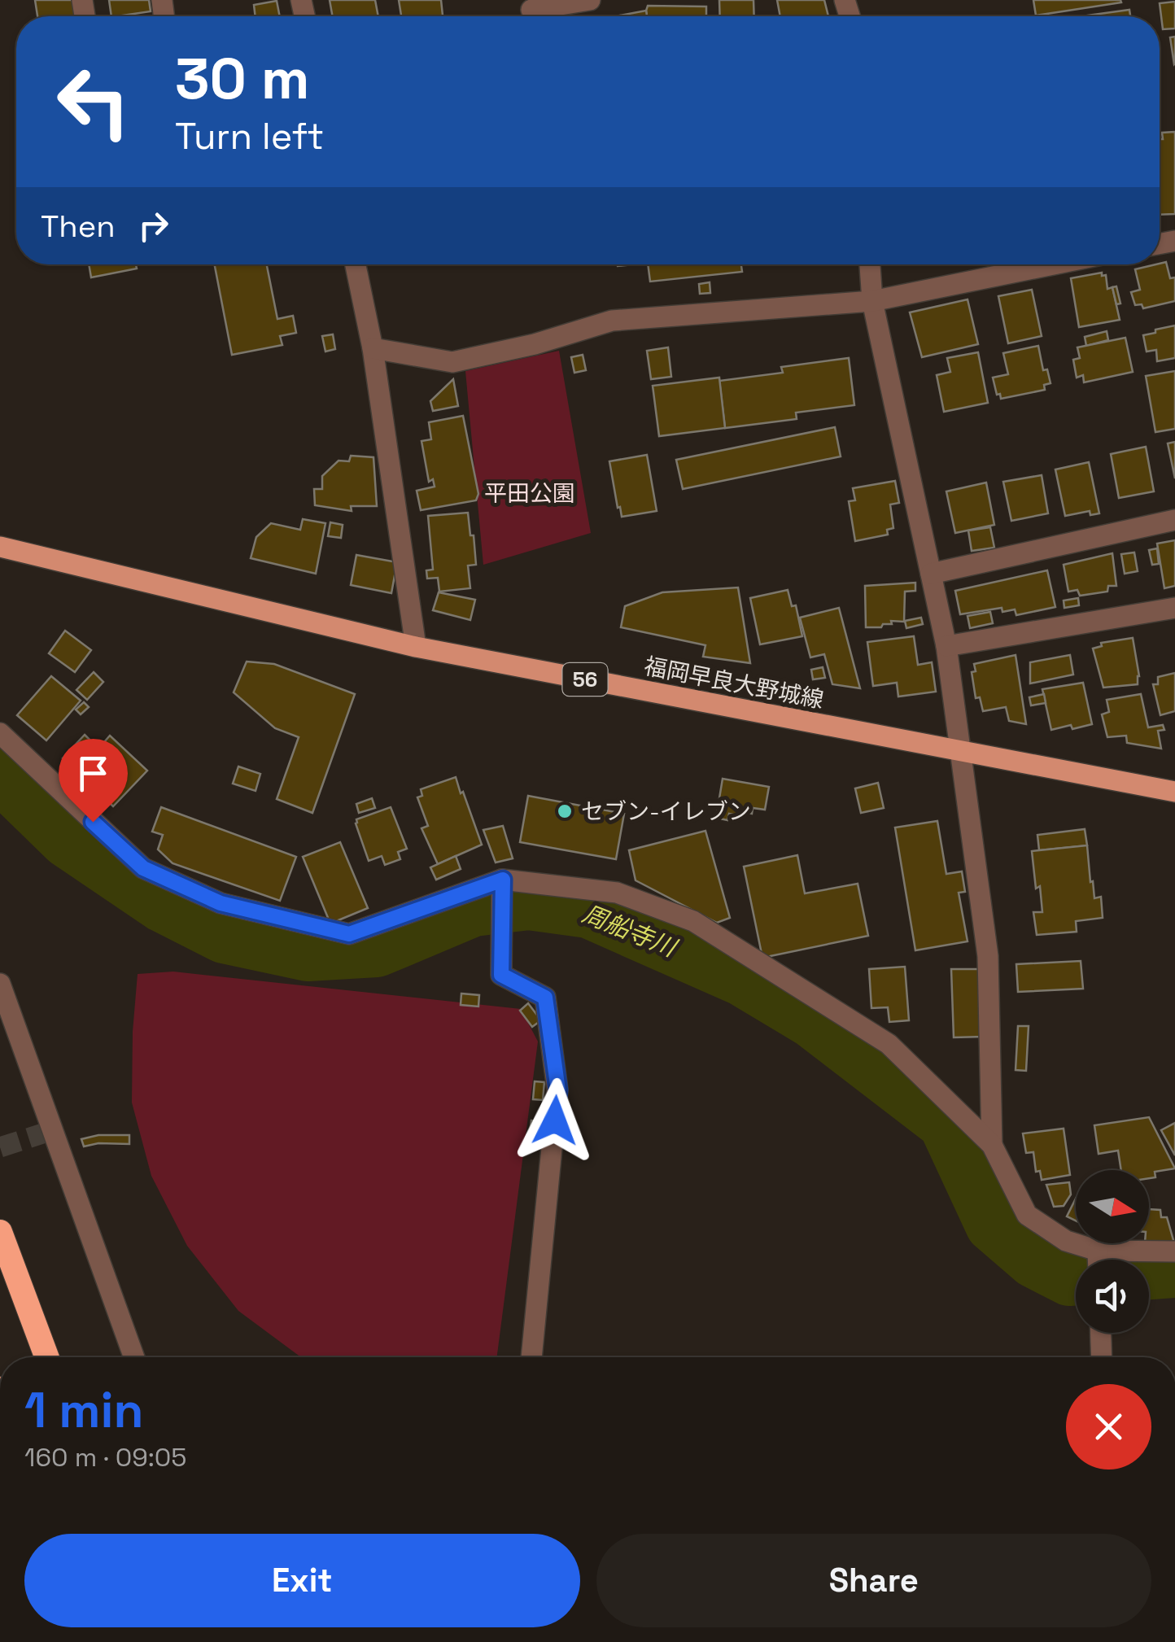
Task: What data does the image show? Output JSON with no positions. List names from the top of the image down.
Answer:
{
  "streets": {
    "main road": ["56", "福岡早良大野城線"]
  },
  "water": ["周船寺川"],
  "parks": ["平田公園"],
  "places": ["セブン-イレブン"],
  "north": "right",
  "page": {
    "turn": ["30 m", "Turn left"],
    "then": "Then",
    "heading": ["1 min", "160 m · 09:05"],
    "buttons": ["Exit", "Share"]
  }
}
